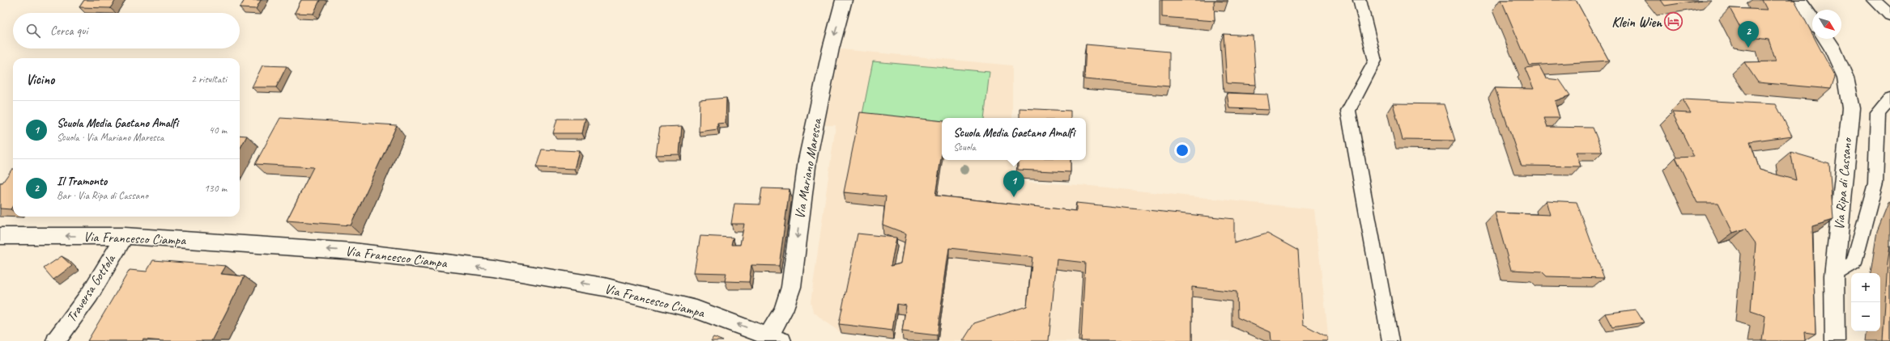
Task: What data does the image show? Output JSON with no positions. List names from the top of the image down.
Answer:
{
  "streets": {
    "street": [
      "Via Mariano Maresca",
      "Via Ripa di Cassano",
      "Via Francesco Ciampa",
      "Traversa Gottola"
    ]
  },
  "crossings": [
    ["Via Mariano Maresca", "Via Francesco Ciampa"],
    ["Via Francesco Ciampa", "Traversa Gottola"]
  ],
  "one_way": ["Via Mariano Maresca", "Via Francesco Ciampa"],
  "places": {
    "hotel": ["Klein Wien"]
  },
  "north": "bottom right",
  "page": {
    "search": "Cerca qui",
    "pins": ["2", "1"],
    "heading": ["Vicino", "2 risultati"],
    "list": [
      {
        "mark": "1",
        "name": "Scuola Media Gaetano Amalfi",
        "note": "Scuola · Via Mariano Maresca",
        "value": "40 m"
      },
      {
        "mark": "2",
        "name": "Il Tramonto",
        "note": "Bar · Via Ripa di Cassano",
        "value": "130 m"
      }
    ],
    "popup": ["Scuola Media Gaetano Amalfi", "Scuola"],
    "map_buttons": ["+", "−"]
  }
}
